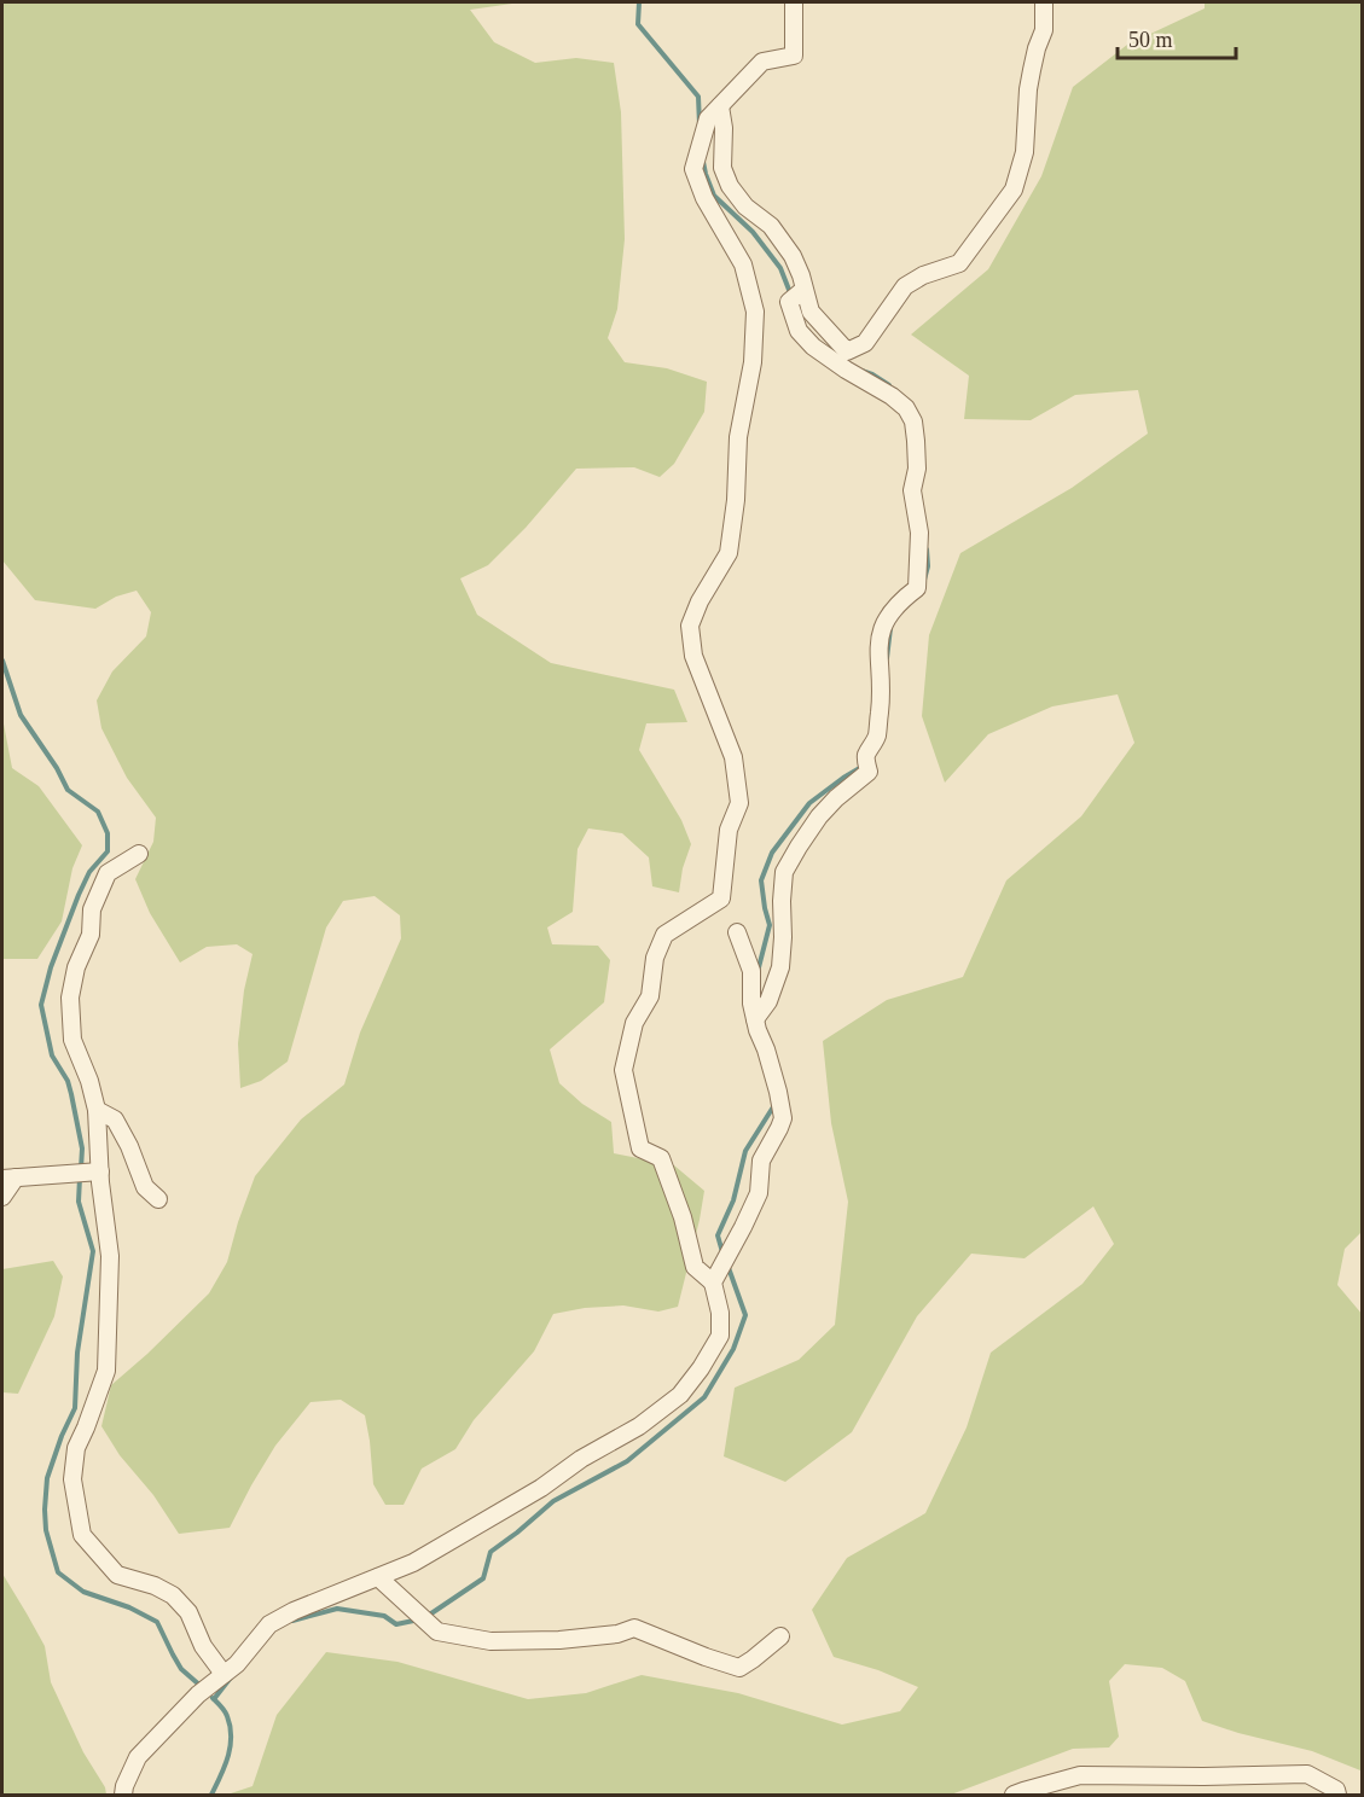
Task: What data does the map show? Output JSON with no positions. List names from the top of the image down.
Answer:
{
  "scale_bar": "50 m"
}
